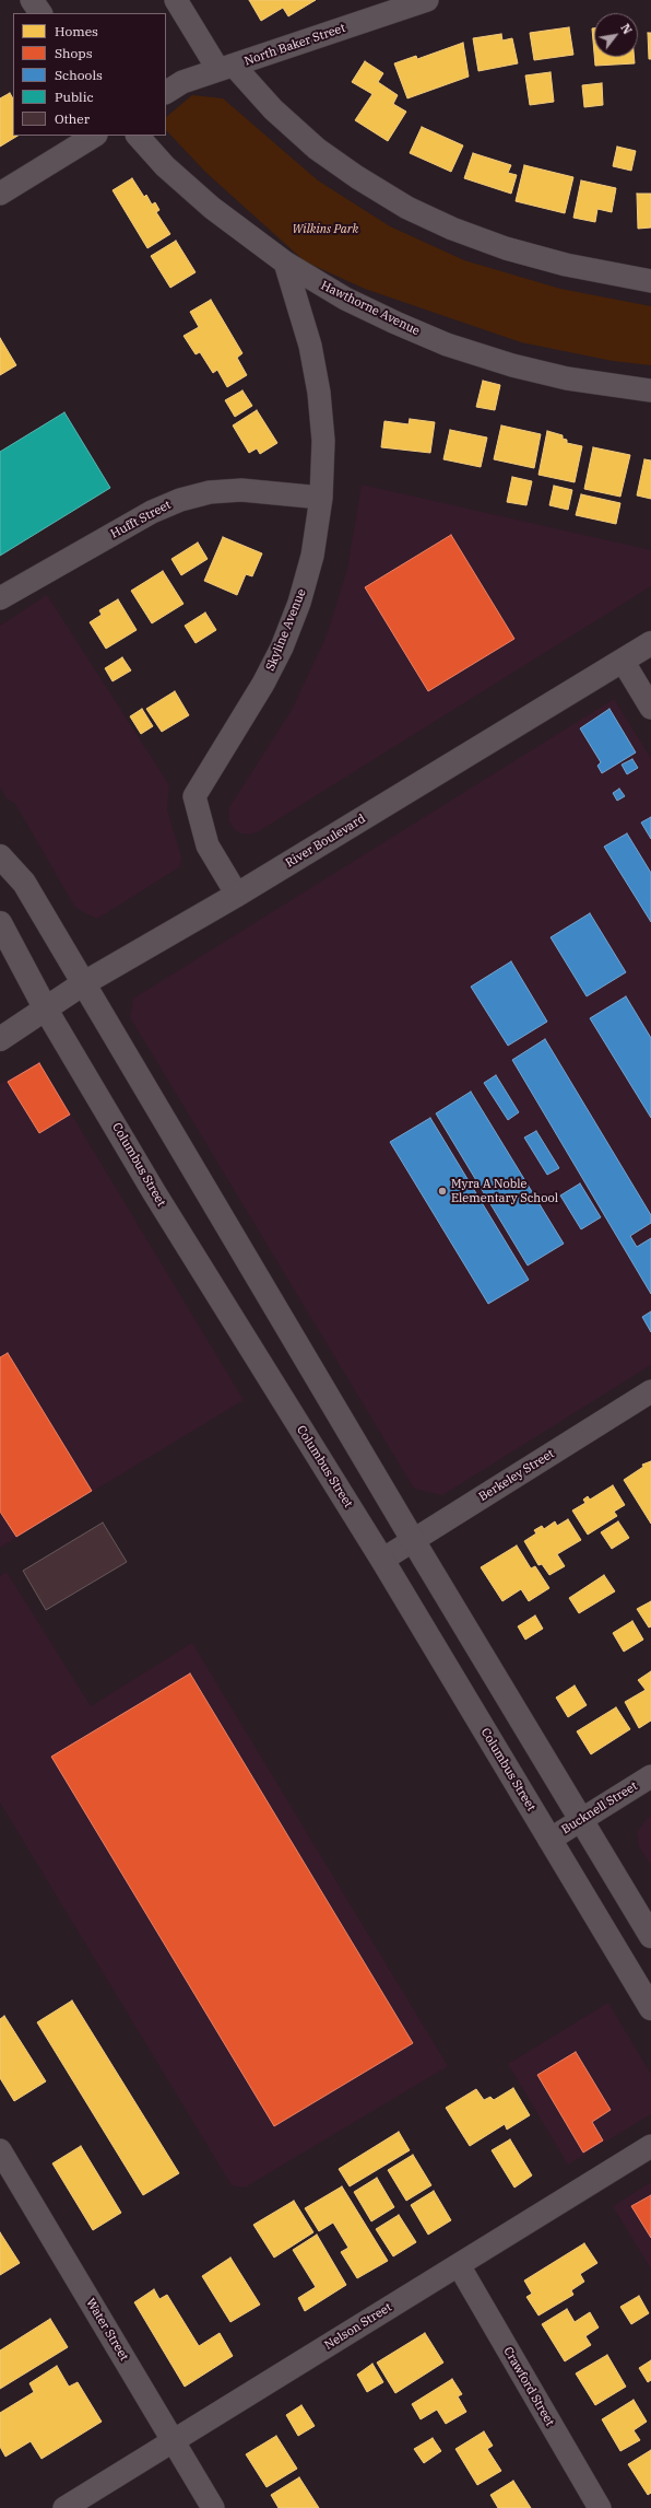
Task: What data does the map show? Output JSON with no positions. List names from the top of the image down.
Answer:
{
  "streets": {
    "main road": ["River Boulevard", "Columbus Street"],
    "street": [
      "North Baker Street",
      "Hawthorne Avenue",
      "Hufft Street",
      "Skyline Avenue",
      "Berkeley Street",
      "Bucknell Street",
      "Nelson Street",
      "Water Street",
      "Crawford Street"
    ]
  },
  "crossings": [
    ["Hawthorne Avenue", "Skyline Avenue"],
    ["Hufft Street", "Skyline Avenue"],
    ["Skyline Avenue", "River Boulevard"],
    ["River Boulevard", "Columbus Street"],
    ["Columbus Street", "Berkeley Street"],
    ["Columbus Street", "Bucknell Street"],
    ["Nelson Street", "Water Street"],
    ["Nelson Street", "Crawford Street"]
  ],
  "parks": ["Wilkins Park"],
  "places": ["Myra A Noble Elementary School"],
  "legend": [
    "Homes",
    "Shops",
    "Schools",
    "Public",
    "Other"
  ],
  "north": "top right"
}
